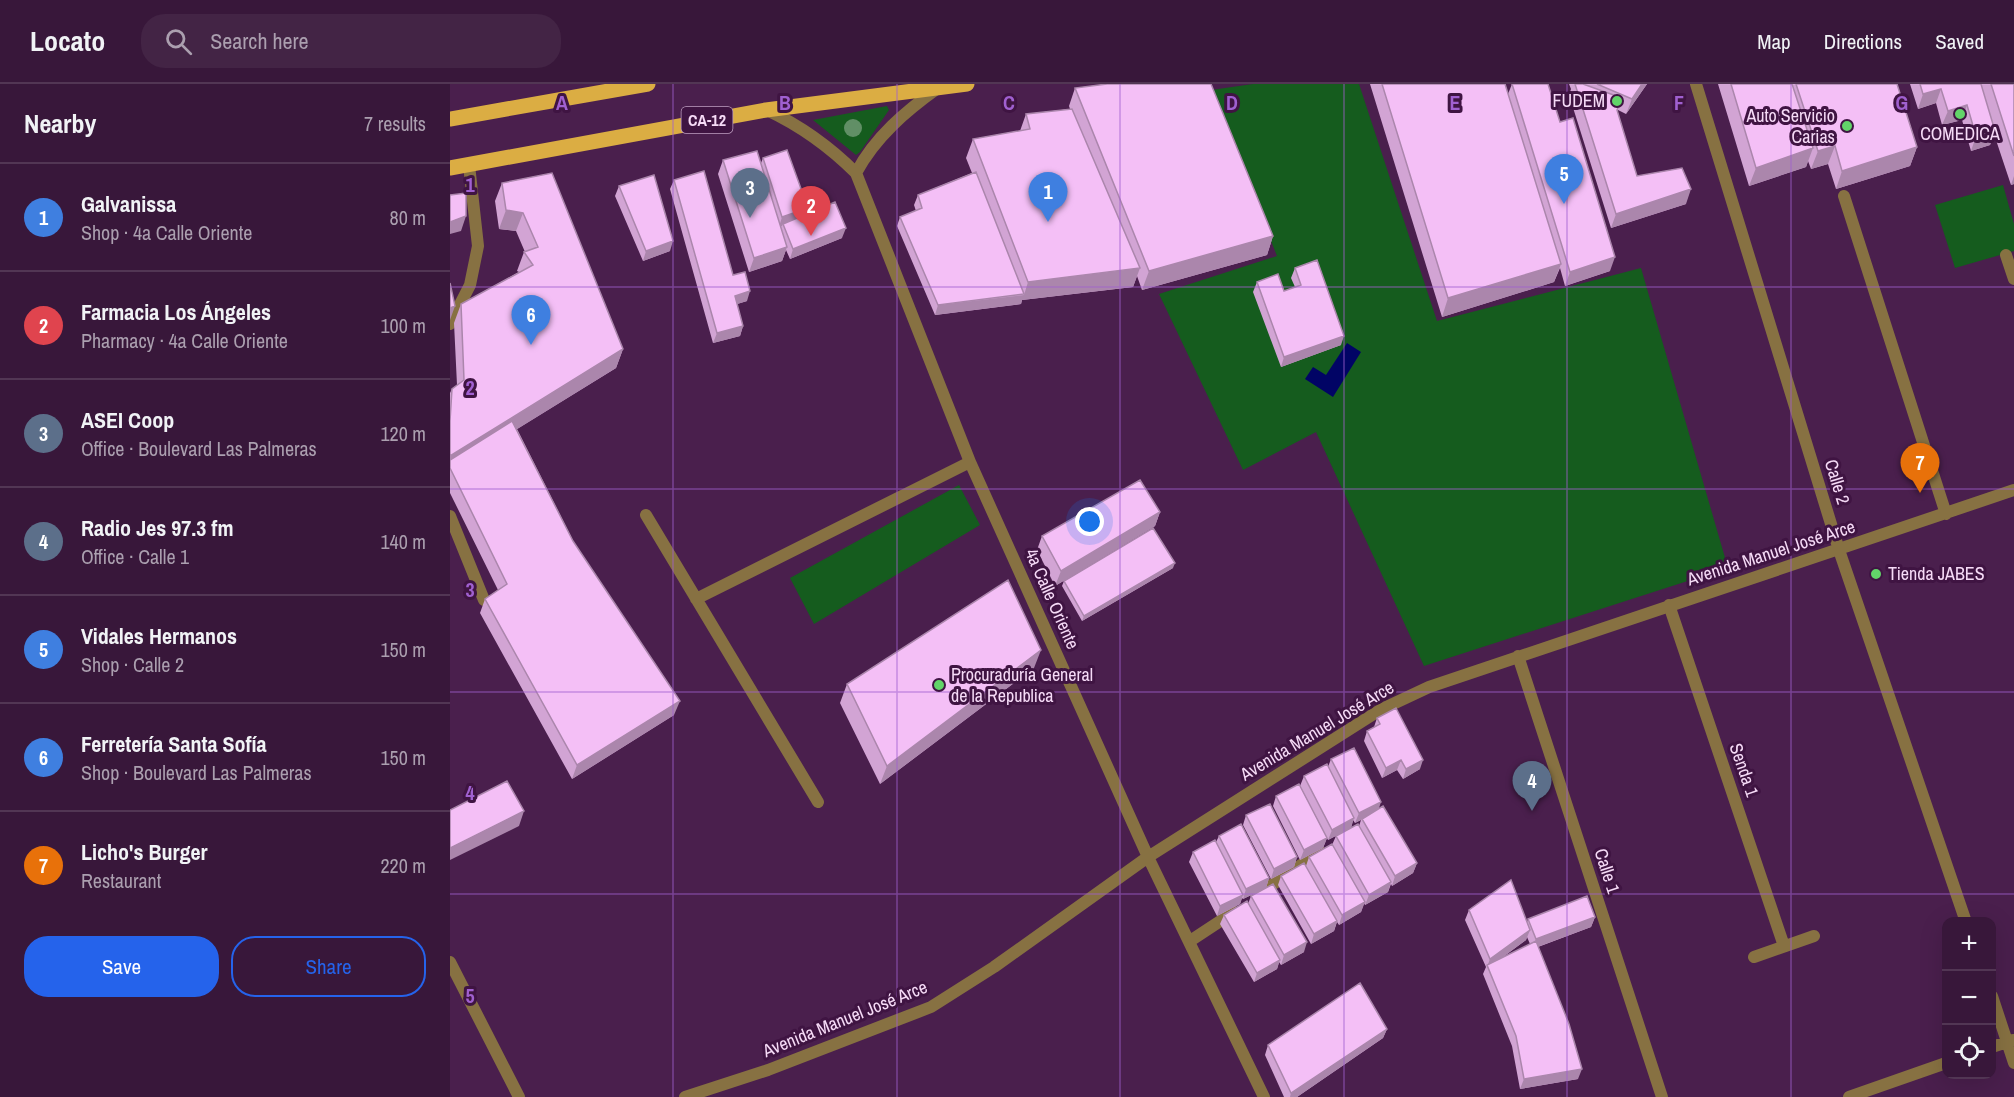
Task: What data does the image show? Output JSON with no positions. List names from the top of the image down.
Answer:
{
  "streets": {
    "main road": ["CA-12"],
    "street": [
      "Calle 2",
      "Avenida Manuel José Arce",
      "4a Calle Oriente",
      "Senda 1",
      "Calle 1"
    ]
  },
  "crossings": [
    ["Calle 2", "Avenida Manuel José Arce"],
    ["Avenida Manuel José Arce", "4a Calle Oriente"],
    ["Avenida Manuel José Arce", "Senda 1"],
    ["Avenida Manuel José Arce", "Calle 1"]
  ],
  "places": [
    "FUDEM",
    "COMEDICA",
    "Auto Servicio Carias",
    "Tienda JABES",
    "Procuraduría General de la Republica"
  ],
  "page": {
    "header": "Locato",
    "search": "Search here",
    "nav": ["Map", "Directions", "Saved"],
    "heading": ["Nearby", "7 results"],
    "pins": [
      "5",
      "3",
      "1",
      "2",
      "6",
      "7",
      "4"
    ],
    "list": [
      {
        "mark": "1",
        "name": "Galvanissa",
        "note": "Shop · 4a Calle Oriente",
        "value": "80 m"
      },
      {
        "mark": "2",
        "name": "Farmacia Los Ángeles",
        "note": "Pharmacy · 4a Calle Oriente",
        "value": "100 m"
      },
      {
        "mark": "3",
        "name": "ASEI Coop",
        "note": "Office · Boulevard Las Palmeras",
        "value": "120 m"
      },
      {
        "mark": "4",
        "name": "Radio Jes 97.3 fm",
        "note": "Office · Calle 1",
        "value": "140 m"
      },
      {
        "mark": "5",
        "name": "Vidales Hermanos",
        "note": "Shop · Calle 2",
        "value": "150 m"
      },
      {
        "mark": "6",
        "name": "Ferretería Santa Sofía",
        "note": "Shop · Boulevard Las Palmeras",
        "value": "150 m"
      },
      {
        "mark": "7",
        "name": "Licho's Burger",
        "note": "Restaurant",
        "value": "220 m"
      }
    ],
    "map_buttons": ["+", "−"],
    "buttons": ["Save", "Share"]
  },
  "grid": {
    "columns": [
      "A",
      "B",
      "C",
      "D",
      "E",
      "F",
      "G"
    ],
    "rows": [
      "1",
      "2",
      "3",
      "4",
      "5"
    ]
  }
}
